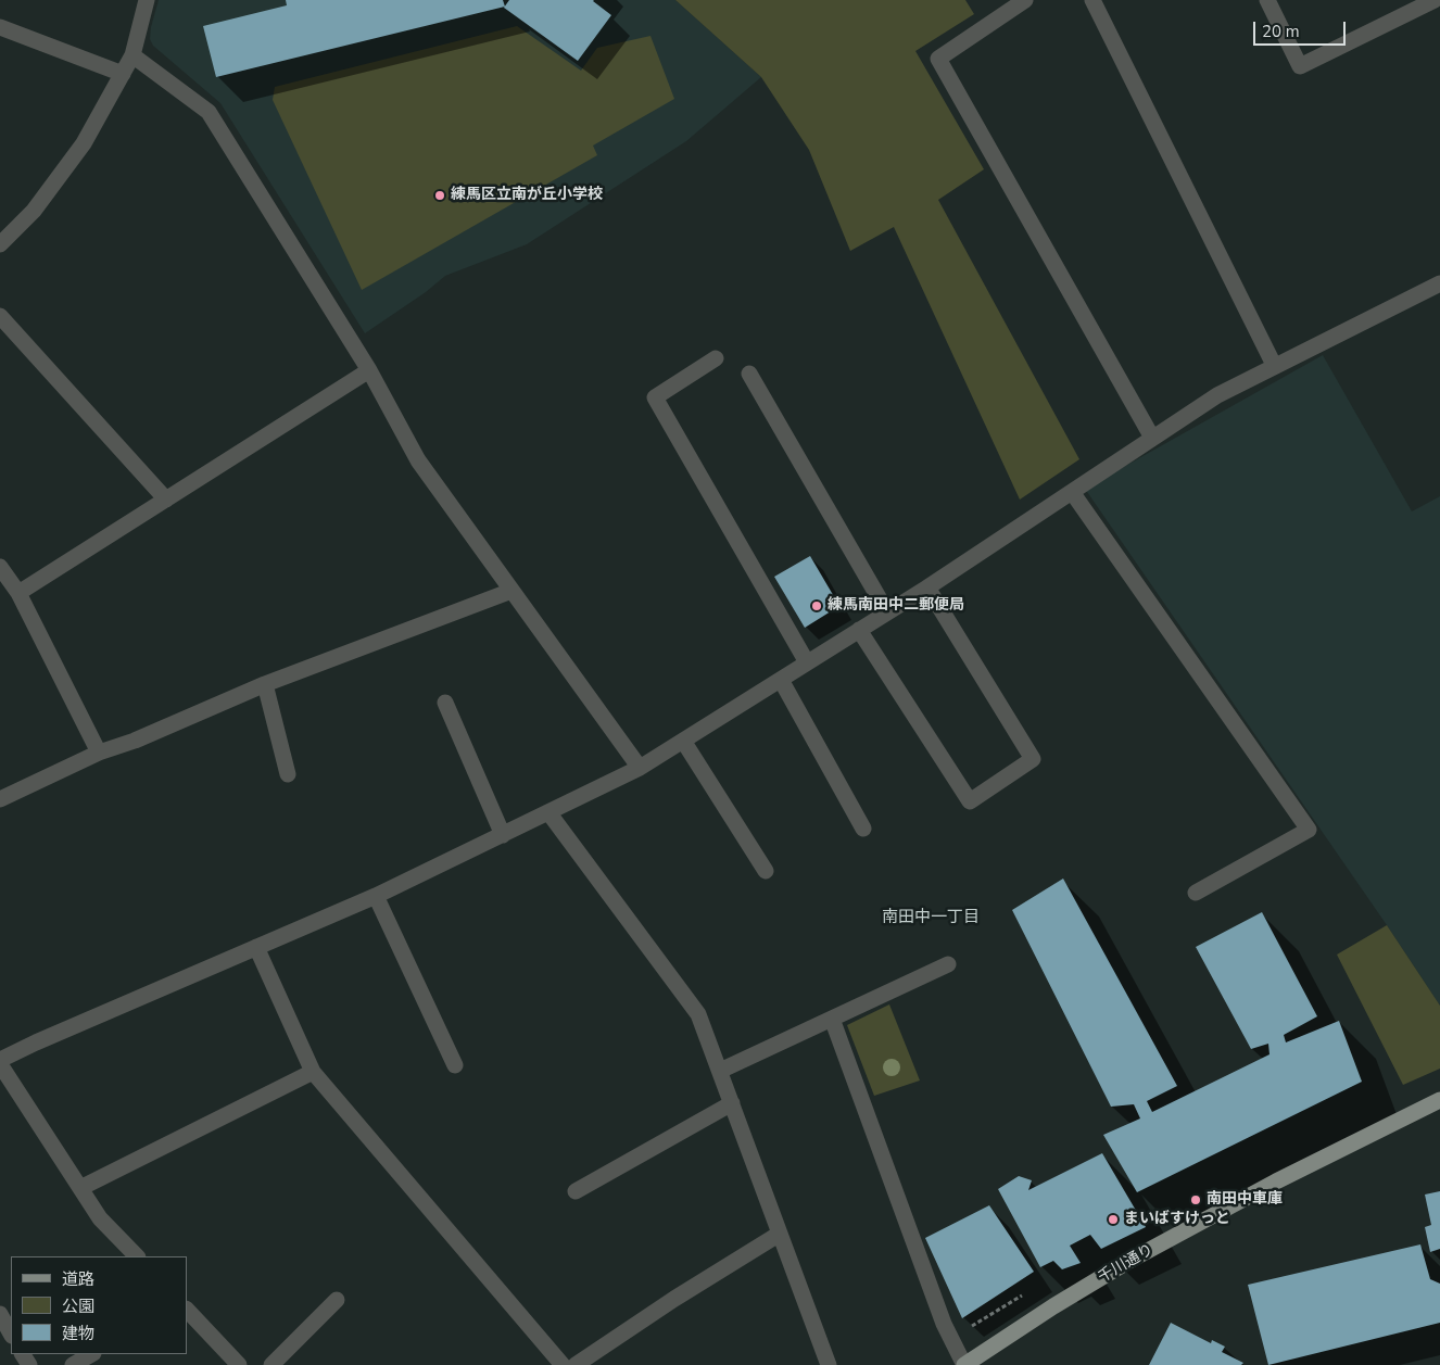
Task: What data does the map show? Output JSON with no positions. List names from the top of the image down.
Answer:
{
  "streets": {
    "main road": ["千川通り"]
  },
  "districts": ["南田中一丁目"],
  "places": [
    "練馬区立南が丘小学校",
    "練馬南田中二郵便局",
    "南田中車庫",
    "まいばすけっと"
  ],
  "legend": ["道路", "公園", "建物"],
  "scale_bar": "20 m"
}
